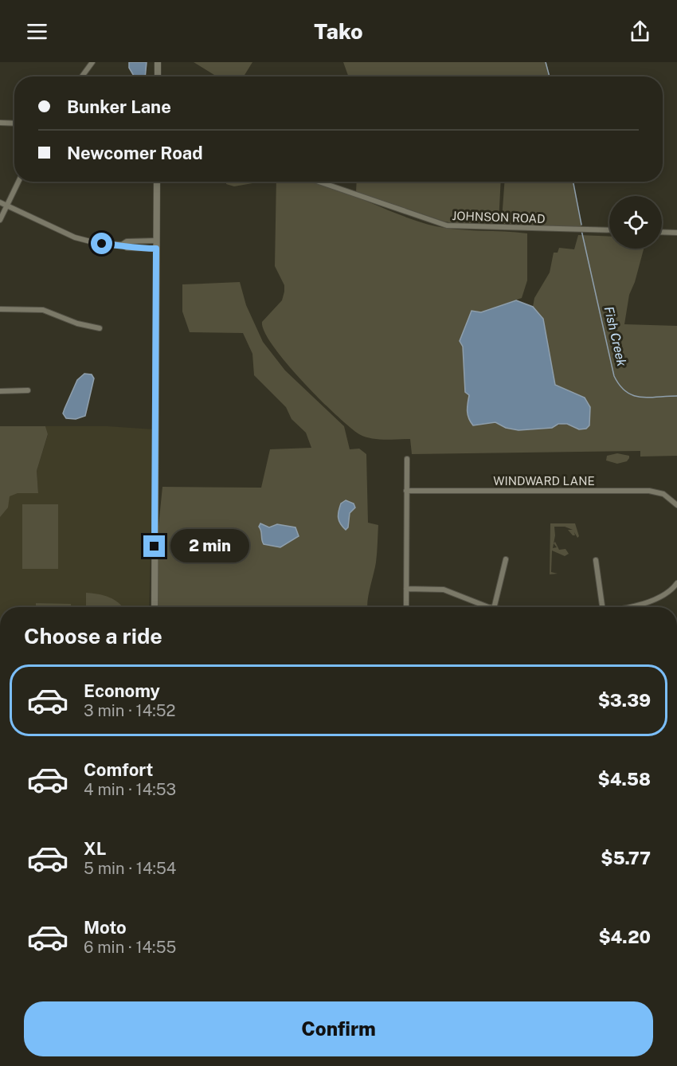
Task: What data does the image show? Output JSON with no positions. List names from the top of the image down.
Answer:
{
  "streets": {
    "street": ["JOHNSON ROAD", "WINDWARD LANE"]
  },
  "water": ["Fish Creek"],
  "page": {
    "header": "Tako",
    "banner": ["Bunker Lane", "Newcomer Road"],
    "bubble": "2 min",
    "heading": "Choose a ride",
    "list": [
      {
        "name": "Economy",
        "note": "3 min · 14:52",
        "value": "$3.39"
      },
      {
        "name": "Comfort",
        "note": "4 min · 14:53",
        "value": "$4.58"
      },
      {
        "name": "XL",
        "note": "5 min · 14:54",
        "value": "$5.77"
      },
      {
        "name": "Moto",
        "note": "6 min · 14:55",
        "value": "$4.20"
      }
    ],
    "buttons": "Confirm"
  }
}
